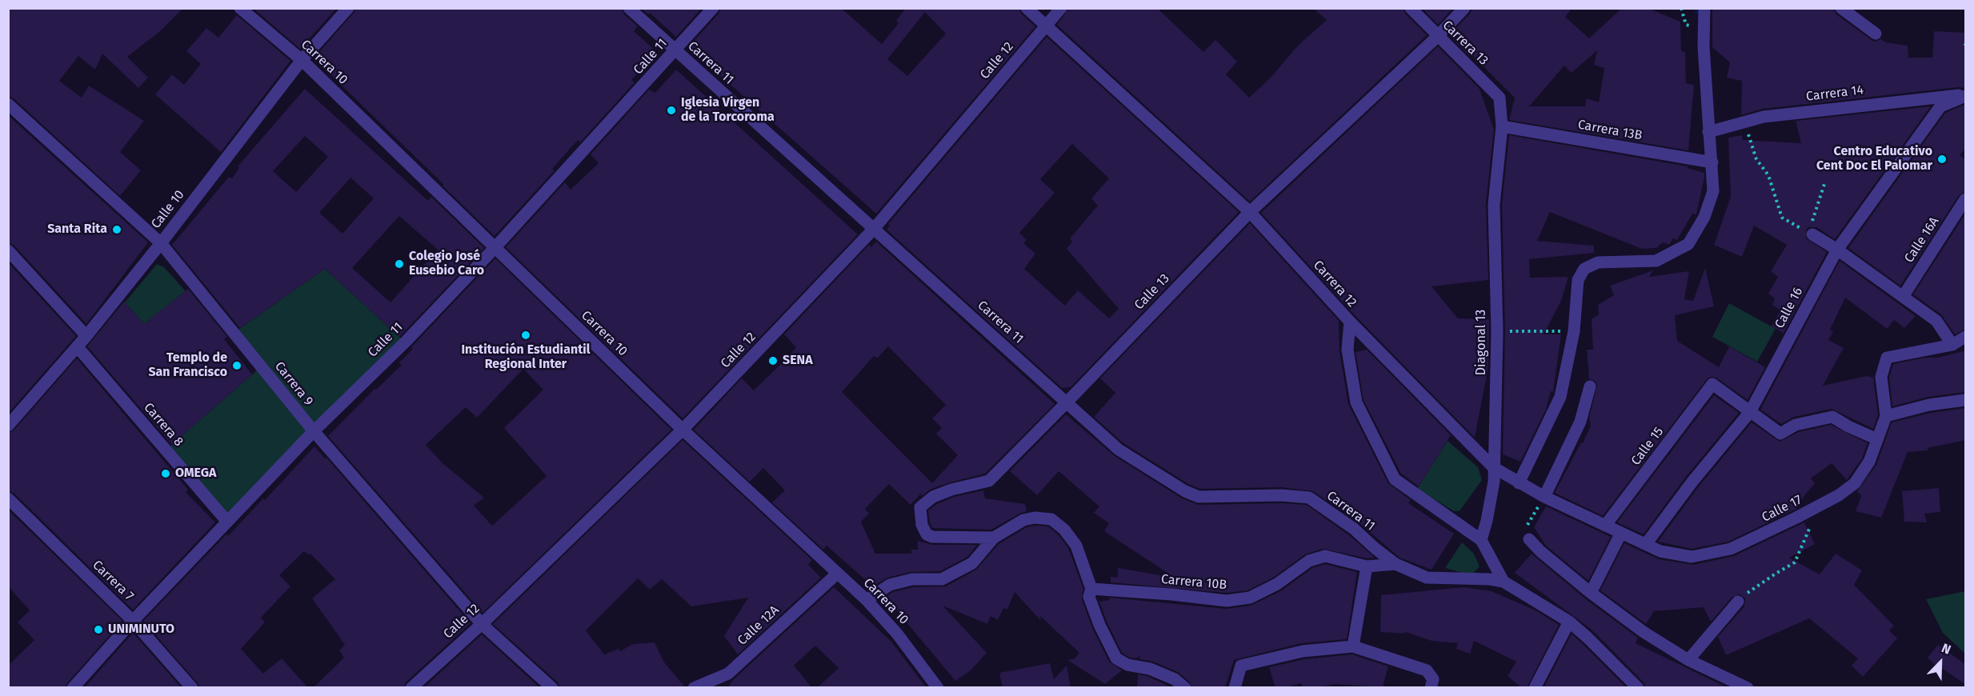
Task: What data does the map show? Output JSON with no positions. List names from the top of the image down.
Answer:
{
  "streets": {
    "street": [
      "Carrera 13",
      "Calle 11",
      "Calle 12",
      "Carrera 10",
      "Carrera 11",
      "Carrera 14",
      "Carrera 13B",
      "Calle 10",
      "Calle 16A",
      "Carrera 12",
      "Calle 13",
      "Calle 16",
      "Diagonal 13",
      "Carrera 9",
      "Carrera 8",
      "Calle 15",
      "Calle 17",
      "Carrera 7",
      "Carrera 10B",
      "Calle 12A"
    ]
  },
  "crossings": [
    ["Carrera 13", "Calle 13"],
    ["Carrera 13", "Diagonal 13"],
    ["Calle 11", "Carrera 10"],
    ["Calle 11", "Carrera 11"],
    ["Calle 11", "Carrera 9"],
    ["Calle 11", "Carrera 8"],
    ["Calle 11", "Carrera 7"],
    ["Calle 12", "Carrera 10"],
    ["Calle 12", "Carrera 11"],
    ["Calle 12", "Carrera 12"],
    ["Calle 12", "Carrera 9"],
    ["Carrera 10", "Calle 10"],
    ["Carrera 10", "Calle 12A"],
    ["Carrera 11", "Calle 13"],
    ["Carrera 11", "Carrera 10B"],
    ["Carrera 14", "Calle 16"],
    ["Carrera 13B", "Diagonal 13"],
    ["Calle 10", "Carrera 9"],
    ["Calle 10", "Carrera 8"],
    ["Carrera 12", "Calle 13"],
    ["Carrera 12", "Calle 16"],
    ["Carrera 12", "Diagonal 13"],
    ["Carrera 12", "Calle 15"],
    ["Carrera 12", "Calle 17"],
    ["Calle 16", "Calle 15"],
    ["Calle 16", "Calle 17"]
  ],
  "places": [
    "Iglesia Virgen de la Torcoroma",
    "Centro Educativo Cent Doc El Palomar",
    "Santa Rita",
    "Colegio José Eusebio Caro",
    "Institución Estudiantil Regional Inter",
    "SENA",
    "Templo de San Francisco",
    "OMEGA",
    "UNIMINUTO"
  ],
  "north": "top right"
}
